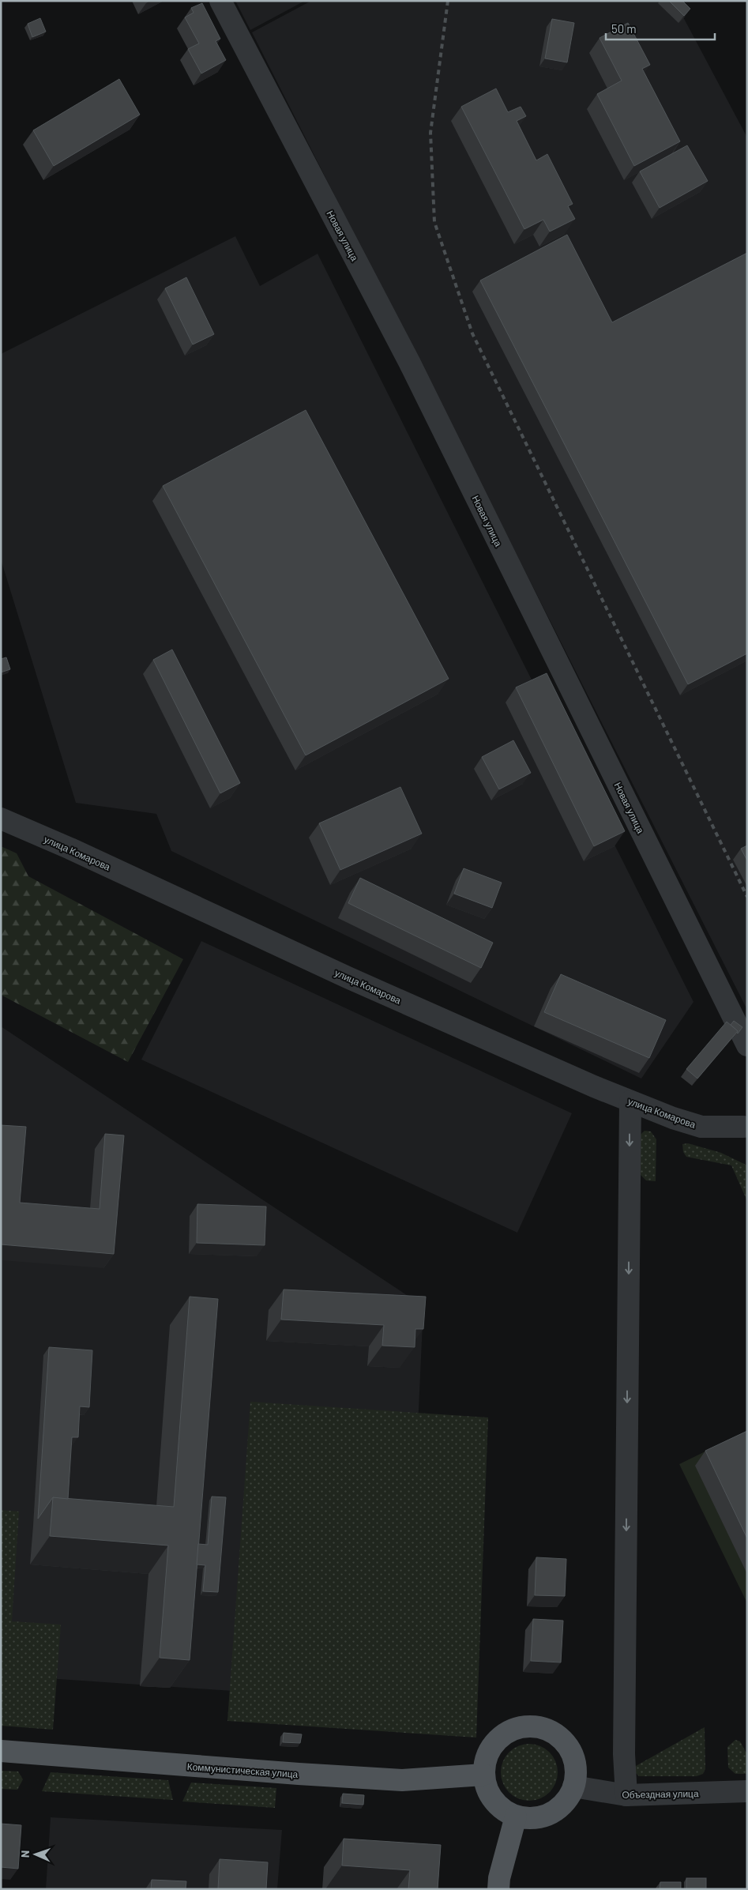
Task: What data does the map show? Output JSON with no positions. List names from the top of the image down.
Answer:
{
  "streets": {
    "main road": ["Коммунистическая улица"],
    "street": ["Новая улица", "улица Комарова", "Объездная улица"]
  },
  "crossings": [
    ["Коммунистическая улица", "Объездная улица"]
  ],
  "scale_bar": "50 m",
  "north": "left"
}
